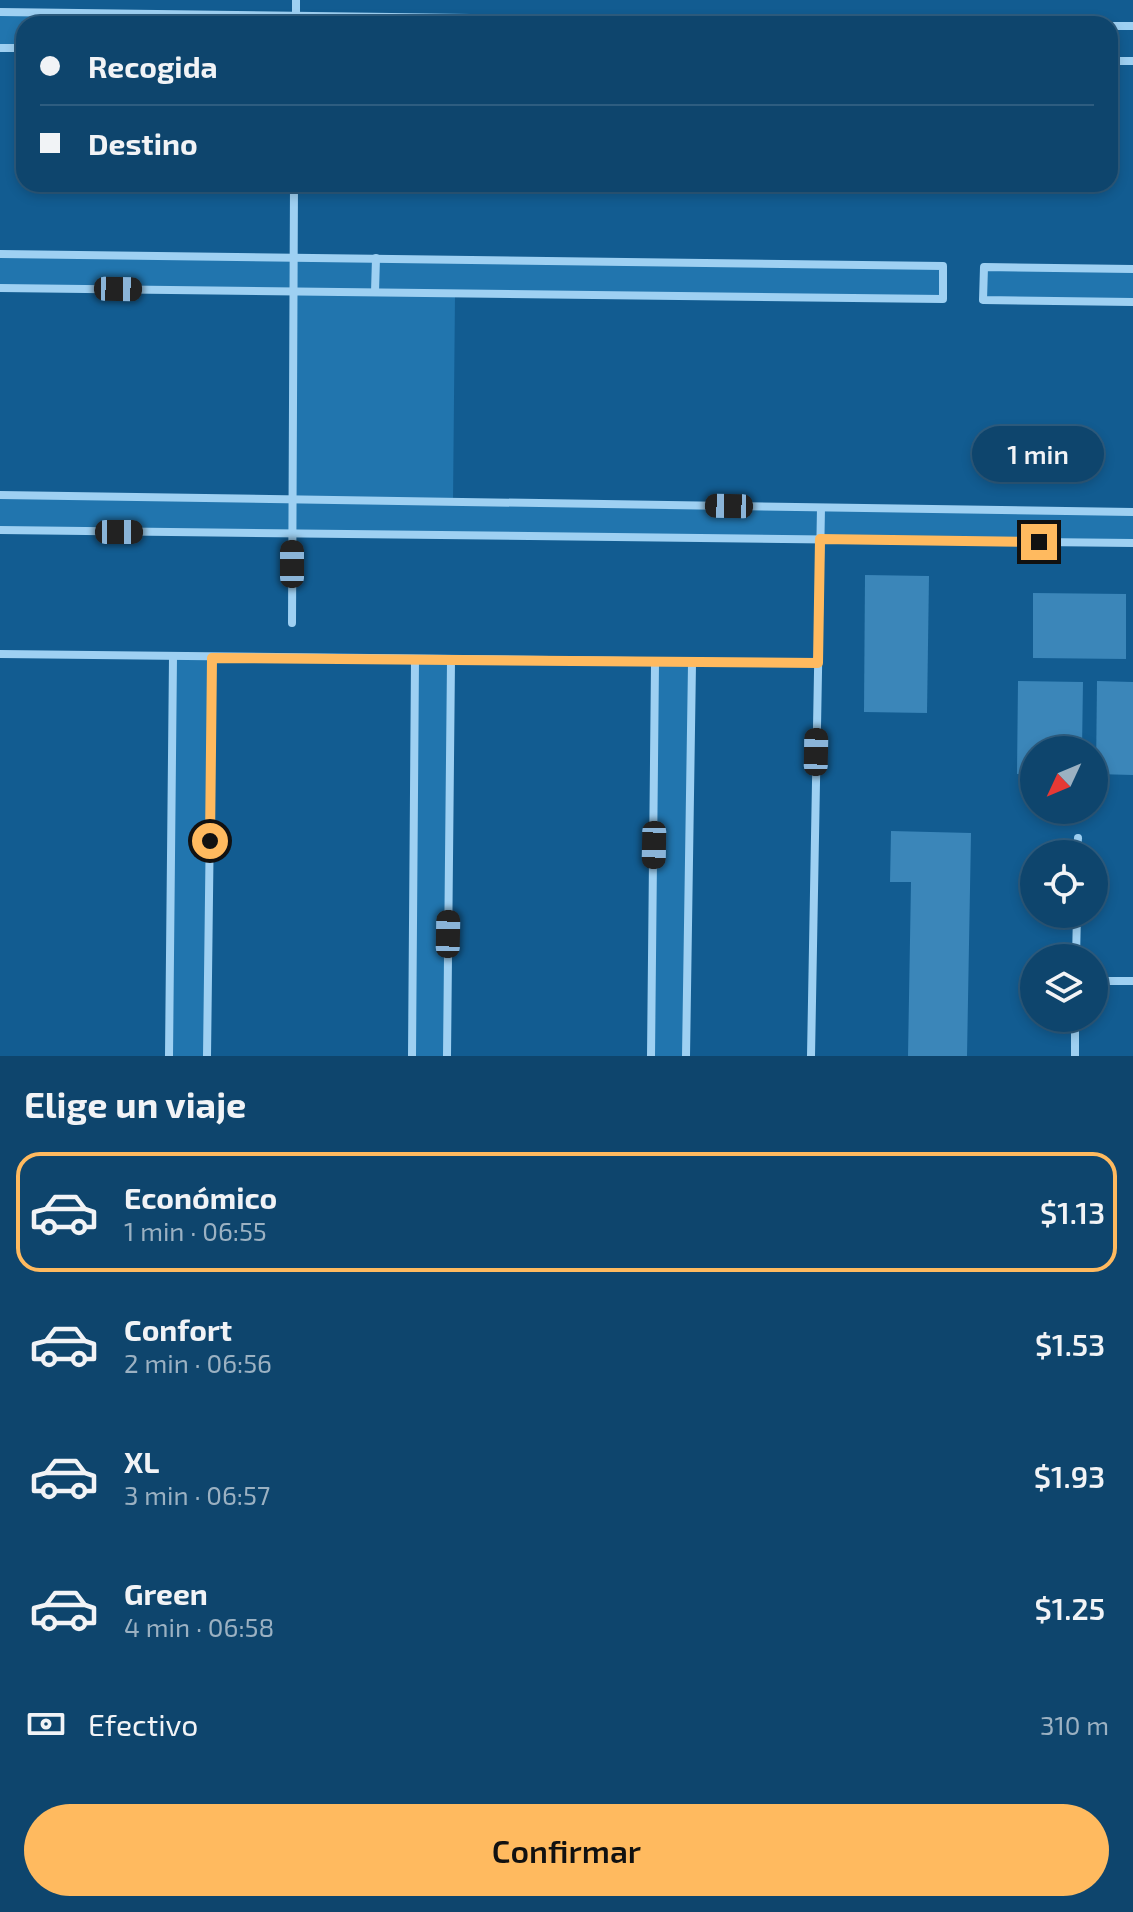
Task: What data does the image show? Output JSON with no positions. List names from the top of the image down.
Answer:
{
  "north": "bottom left",
  "page": {
    "banner": ["Recogida", "Destino"],
    "bubble": "1 min",
    "heading": "Elige un viaje",
    "list": [
      {
        "name": "Económico",
        "note": "1 min · 06:55",
        "value": "$1.13"
      },
      {
        "name": "Confort",
        "note": "2 min · 06:56",
        "value": "$1.53"
      },
      {
        "name": "XL",
        "note": "3 min · 06:57",
        "value": "$1.93"
      },
      {
        "name": "Green",
        "note": "4 min · 06:58",
        "value": "$1.25"
      }
    ],
    "pay": ["Efectivo", "310 m"],
    "buttons": "Confirmar"
  }
}
